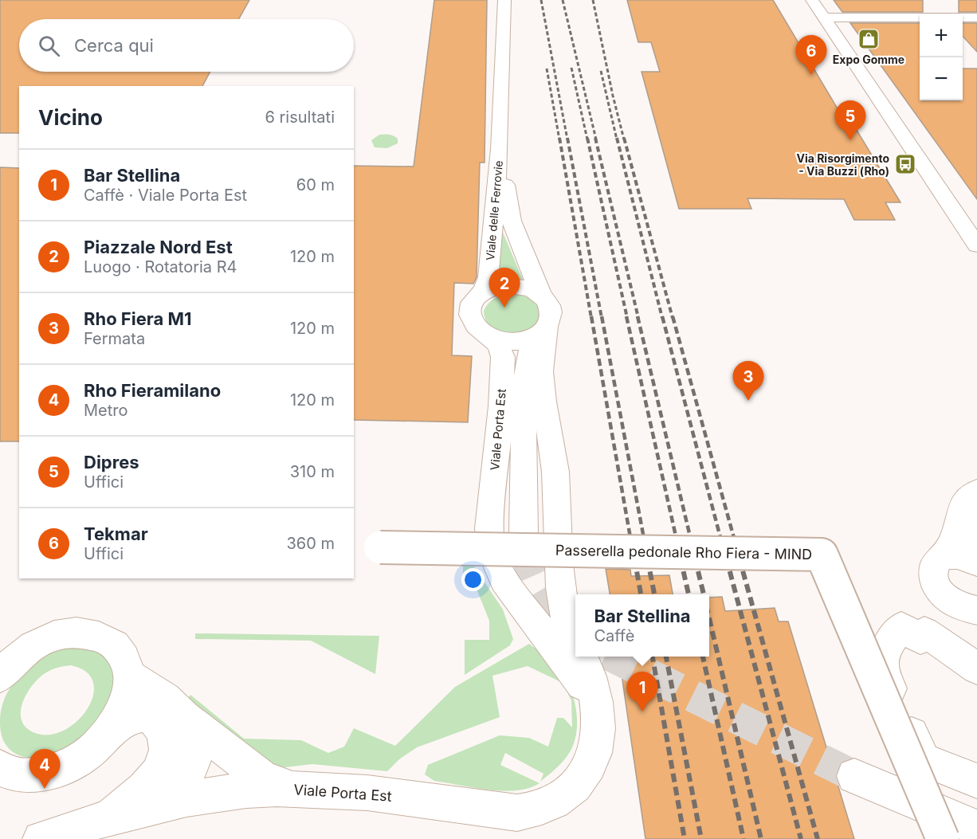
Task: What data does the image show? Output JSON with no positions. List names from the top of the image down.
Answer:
{
  "streets": {
    "street": ["Viale delle Ferrovie", "Viale Porta Est", "Passerella pedonale Rho Fiera - MIND"]
  },
  "crossings": [
    ["Viale delle Ferrovie", "Viale Porta Est"]
  ],
  "places": {
    "shop": ["Expo Gomme"],
    "bus stop": ["Via Risorgimento - Via Buzzi (Rho)"]
  },
  "page": {
    "map_buttons": ["+", "−"],
    "search": "Cerca qui",
    "pins": [
      "6",
      "5",
      "2",
      "3",
      "1",
      "4"
    ],
    "heading": ["Vicino", "6 risultati"],
    "list": [
      {
        "mark": "1",
        "name": "Bar Stellina",
        "note": "Caffè · Viale Porta Est",
        "value": "60 m"
      },
      {
        "mark": "2",
        "name": "Piazzale Nord Est",
        "note": "Luogo · Rotatoria R4",
        "value": "120 m"
      },
      {
        "mark": "3",
        "name": "Rho Fiera M1",
        "note": "Fermata",
        "value": "120 m"
      },
      {
        "mark": "4",
        "name": "Rho Fieramilano",
        "note": "Metro",
        "value": "120 m"
      },
      {
        "mark": "5",
        "name": "Dipres",
        "note": "Uffici",
        "value": "310 m"
      },
      {
        "mark": "6",
        "name": "Tekmar",
        "note": "Uffici",
        "value": "360 m"
      }
    ],
    "popup": ["Bar Stellina", "Caffè"]
  }
}
